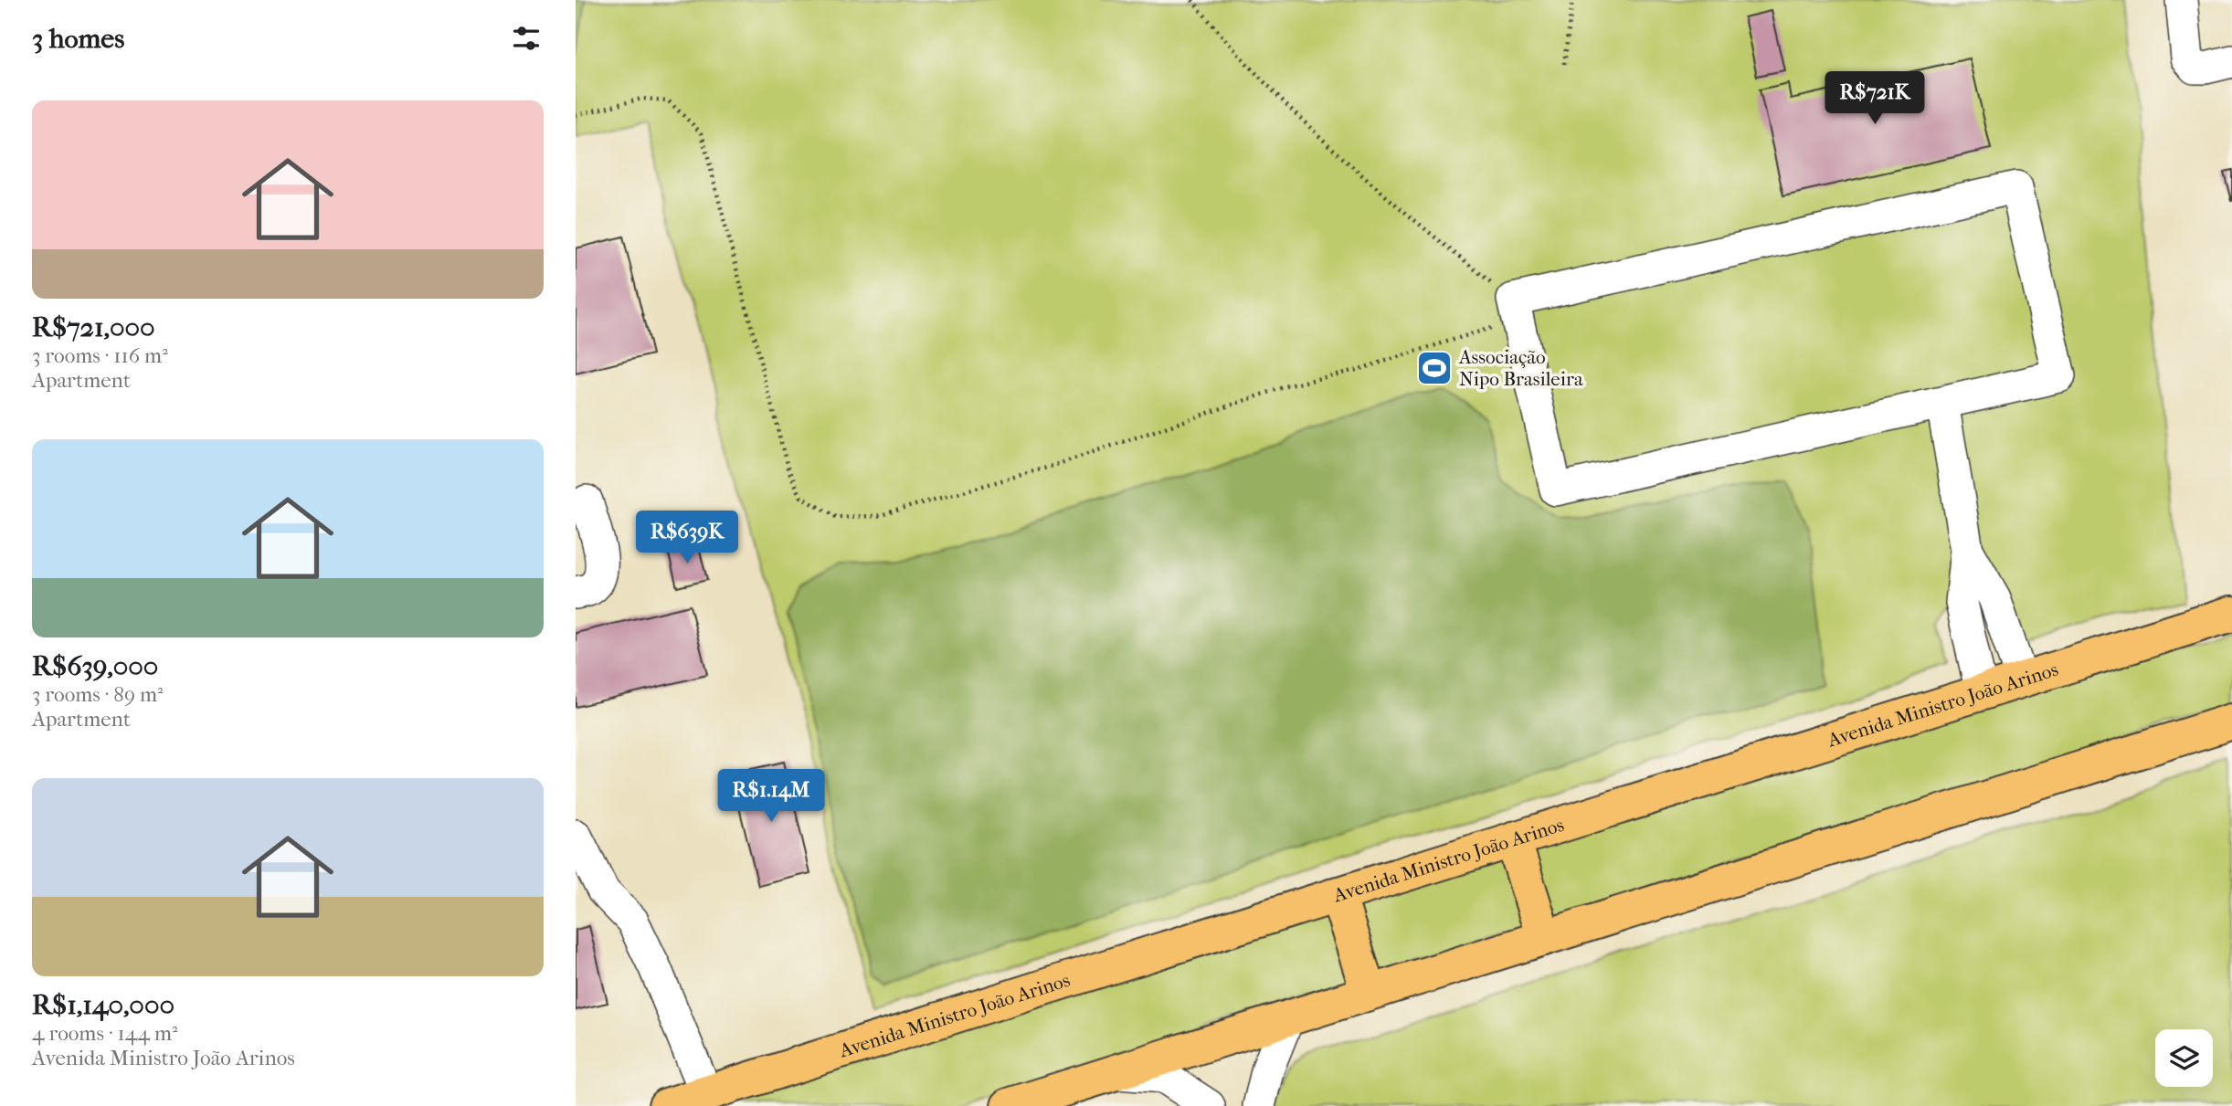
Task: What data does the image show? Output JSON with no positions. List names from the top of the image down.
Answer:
{
  "streets": {
    "main road": ["Avenida Ministro João Arinos"]
  },
  "places": {
    "sports": ["Associação Nipo Brasileira"]
  },
  "page": {
    "heading": "3 homes",
    "price": ["R$721K", "R$639K", "R$1.14M"],
    "list": [
      {
        "name": "R$721,000",
        "note": "3 rooms · 116 m² · Apartment"
      },
      {
        "name": "R$639,000",
        "note": "3 rooms · 89 m² · Apartment"
      },
      {
        "name": "R$1,140,000",
        "note": "4 rooms · 144 m² · Avenida Ministro João Arinos"
      }
    ]
  }
}
